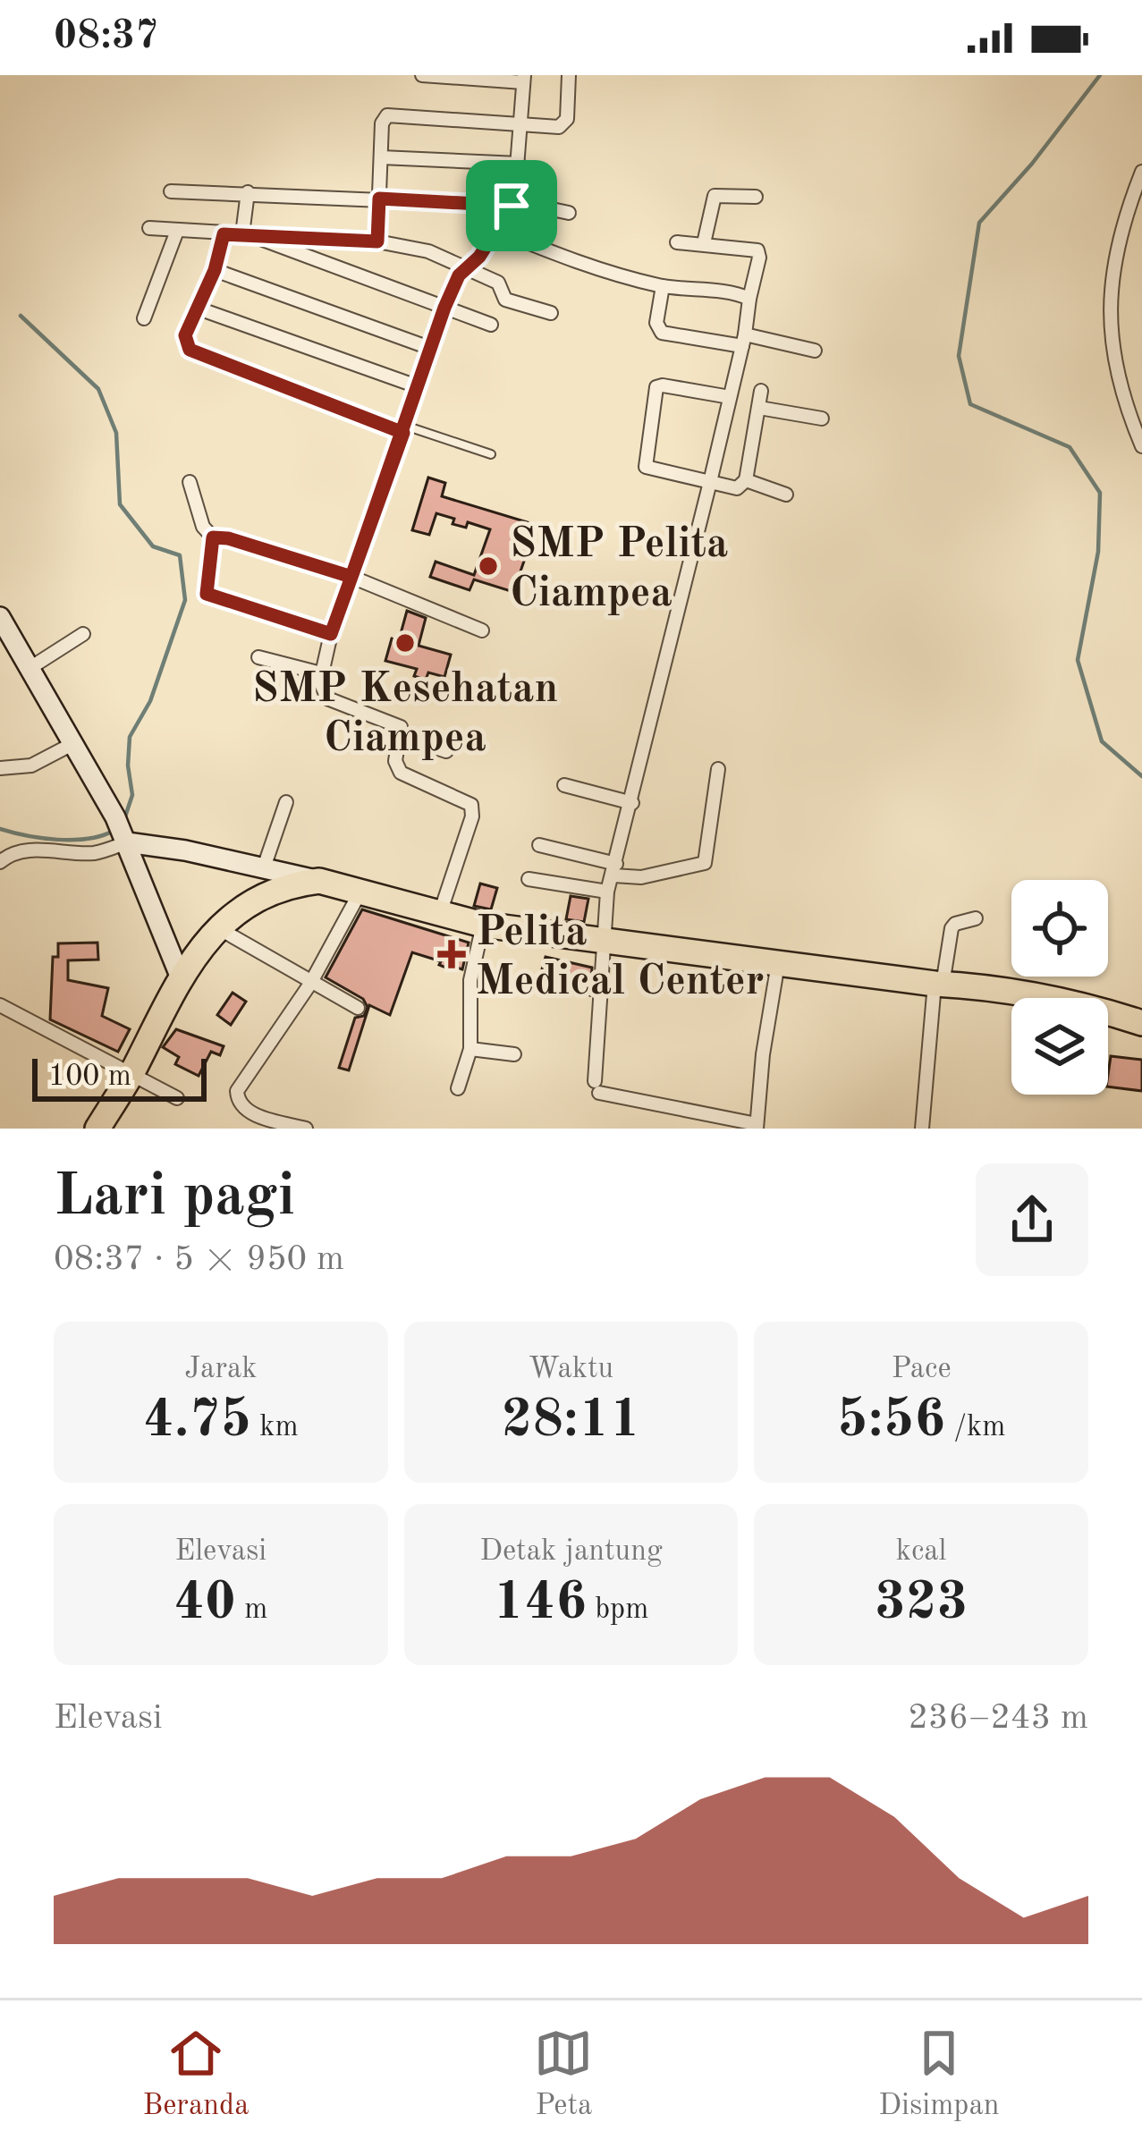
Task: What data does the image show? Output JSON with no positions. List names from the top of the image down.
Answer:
{
  "places": {
    "other": ["SMP Pelita Ciampea", "SMP Kesehatan Ciampea"],
    "health": ["Pelita Medical Center"]
  },
  "scale_bar": "100 m",
  "page": {
    "status": "08:37",
    "scale": "100 m",
    "heading": ["Lari pagi", "08:37 · 5 × 950 m"],
    "stats": [
      ["Jarak", "4.75 km"],
      ["Waktu", "28:11"],
      ["Pace", "5:56 /km"],
      ["Elevasi", "40 m"],
      ["Detak jantung", "146 bpm"],
      ["kcal", "323"]
    ],
    "chart": ["Elevasi", "236–243 m"],
    "tabs": ["Beranda", "Peta", "Disimpan"]
  }
}
